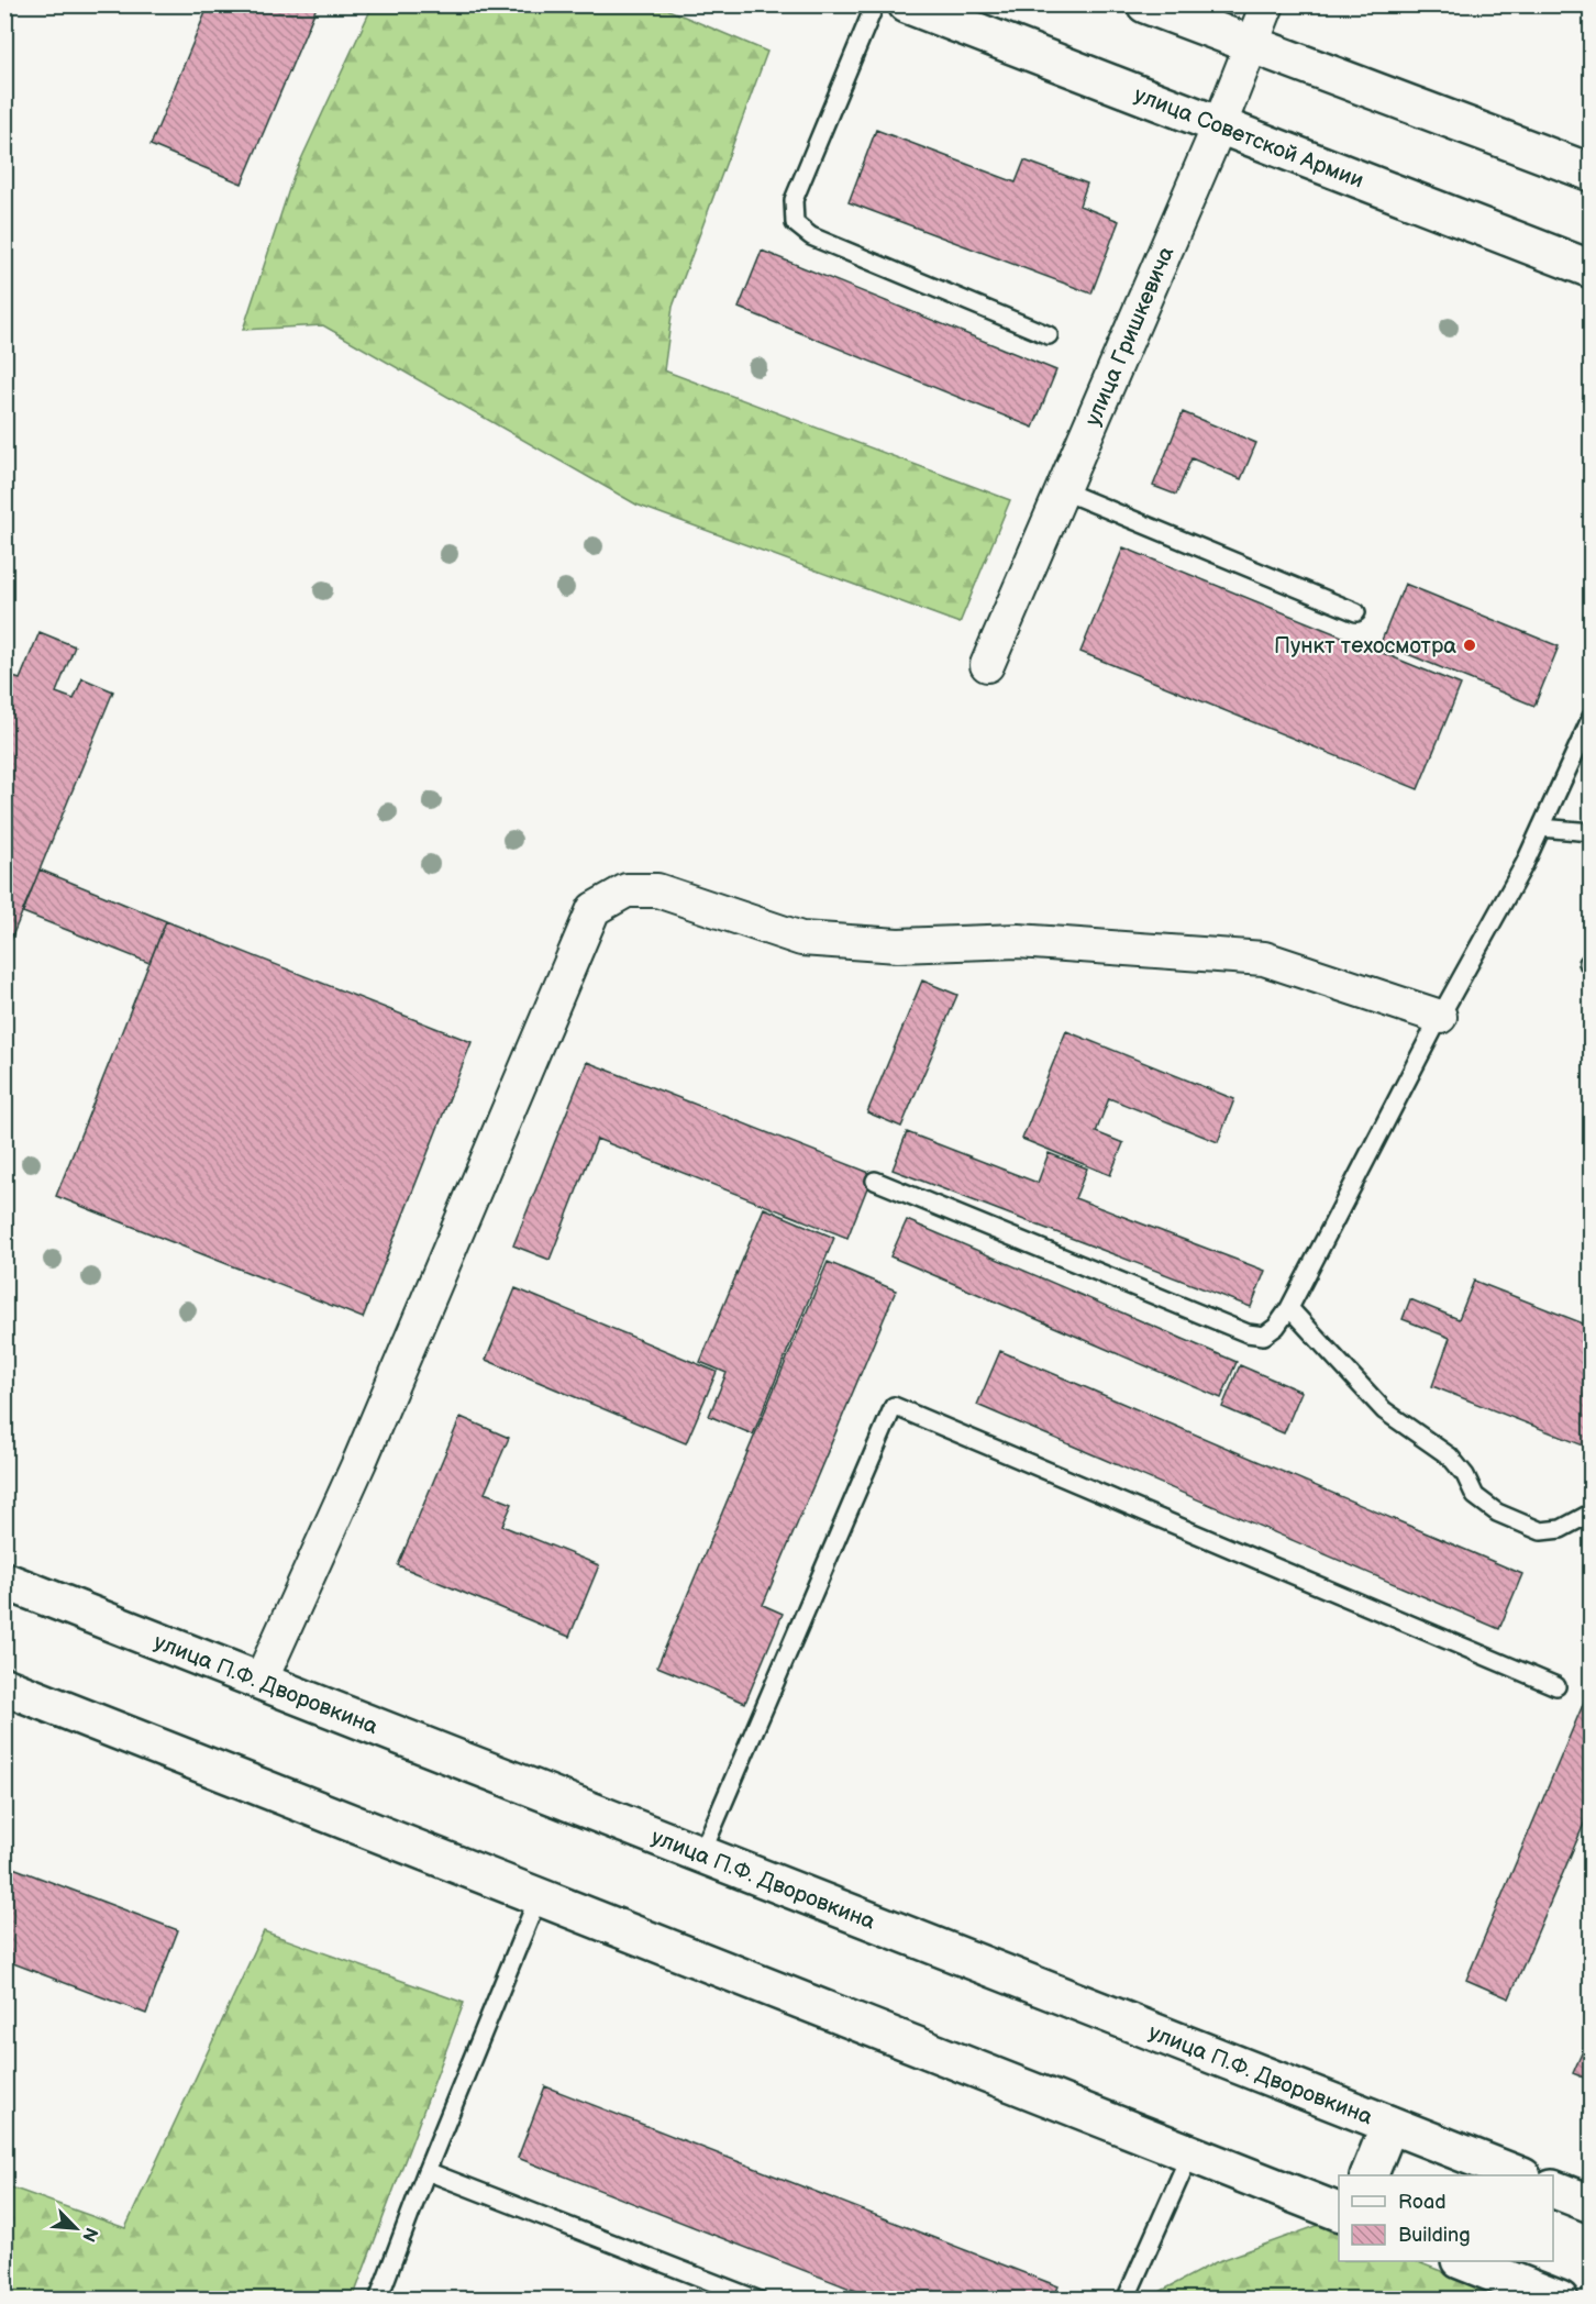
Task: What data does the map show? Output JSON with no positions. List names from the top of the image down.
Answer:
{
  "streets": {
    "street": ["улица Советской Армии", "улица Гришкевича", "улица П.Ф. Дворовкина"]
  },
  "crossings": [
    ["улица Советской Армии", "улица Гришкевича"]
  ],
  "places": ["Пункт техосмотра"],
  "legend": ["Road", "Building"],
  "north": "bottom right"
}
